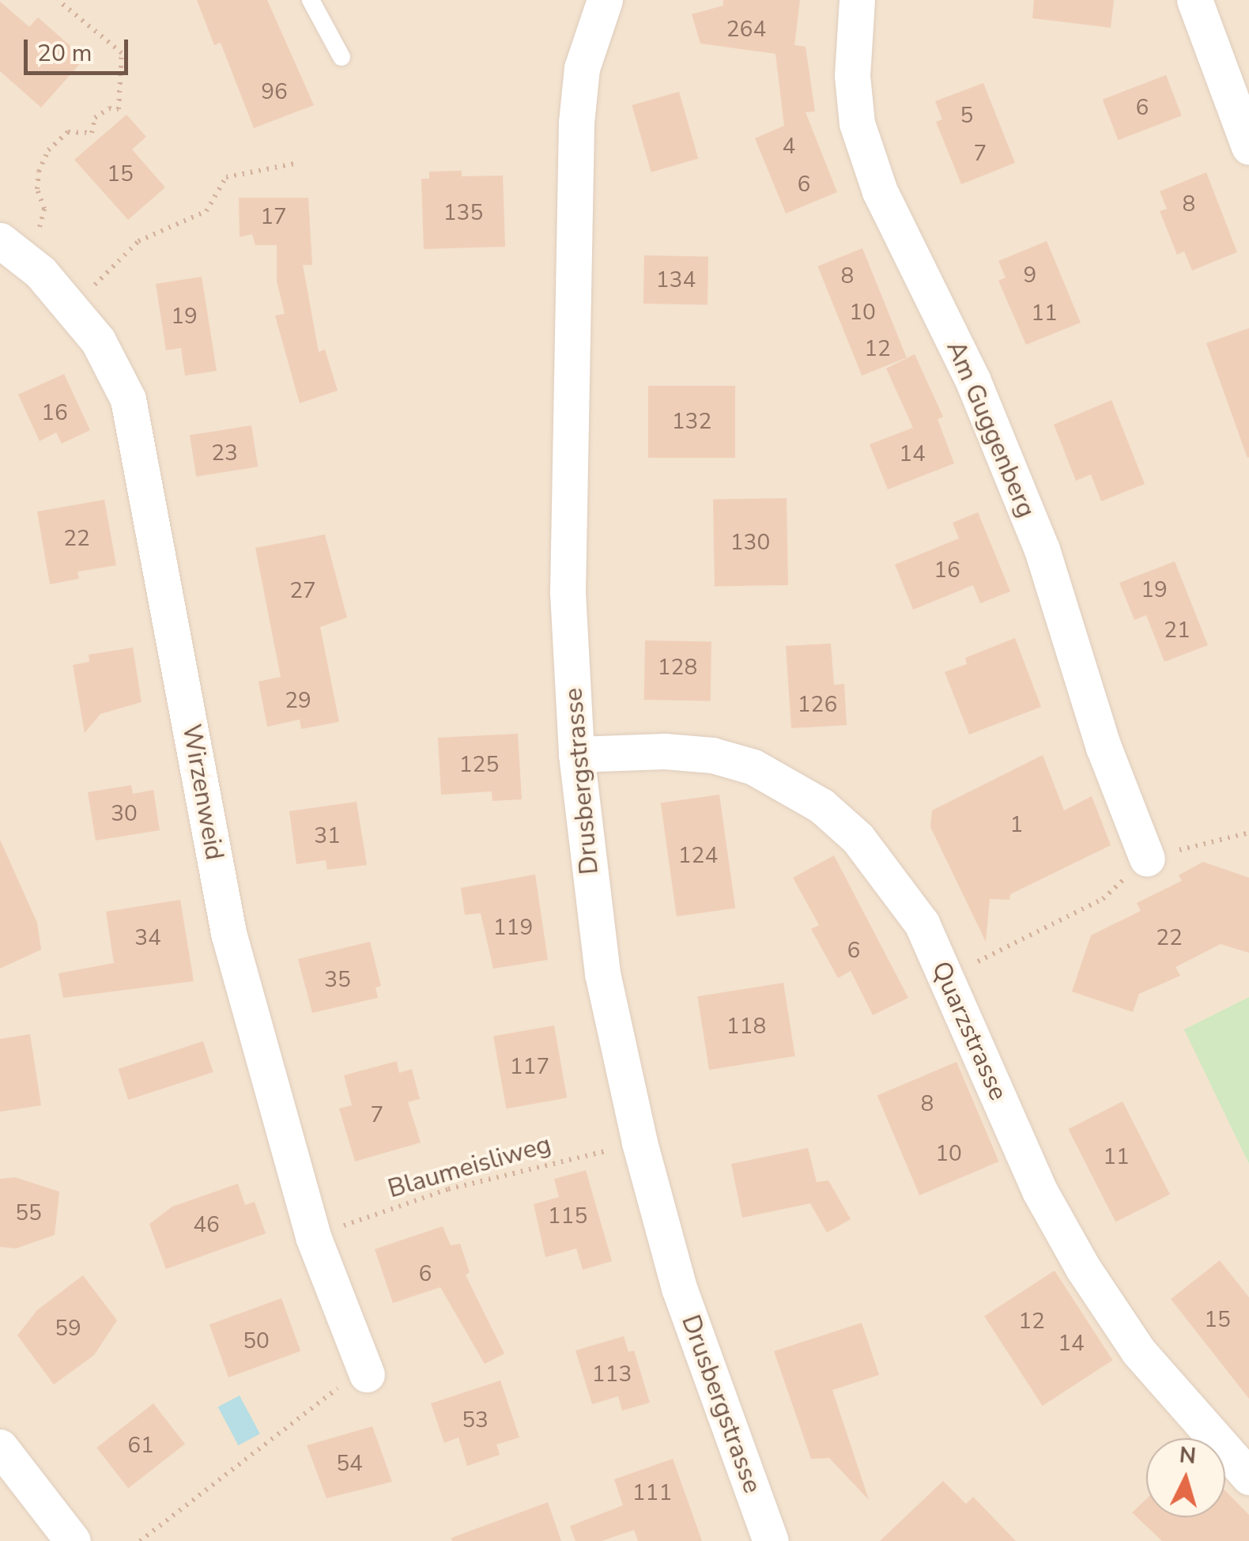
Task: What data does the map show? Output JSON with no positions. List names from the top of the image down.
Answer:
{
  "streets": {
    "street": [
      "Am Guggenberg",
      "Drusbergstrasse",
      "Wirzenweid",
      "Quarzstrasse"
    ],
    "path": ["Blaumeisliweg"]
  },
  "crossings": [
    ["Drusbergstrasse", "Quarzstrasse"],
    ["Drusbergstrasse", "Blaumeisliweg"],
    ["Wirzenweid", "Blaumeisliweg"]
  ],
  "house_numbers": [
    "264",
    "96",
    "6",
    "5",
    "4",
    "7",
    "15",
    "6",
    "8",
    "135",
    "17",
    "9",
    "8",
    "134",
    "10",
    "11",
    "19",
    "12",
    "16",
    "132",
    "23",
    "14",
    "22",
    "130",
    "16",
    "19",
    "27",
    "21",
    "128",
    "29",
    "126",
    "125",
    "30",
    "1",
    "31",
    "124",
    "119",
    "34",
    "22",
    "6",
    "35",
    "118",
    "117",
    "8",
    "7",
    "10",
    "11",
    "55",
    "115",
    "46",
    "6",
    "15",
    "12",
    "59",
    "50",
    "14",
    "113",
    "53",
    "61",
    "54",
    "111"
  ],
  "scale_bar": "20 m",
  "north": "top"
}
